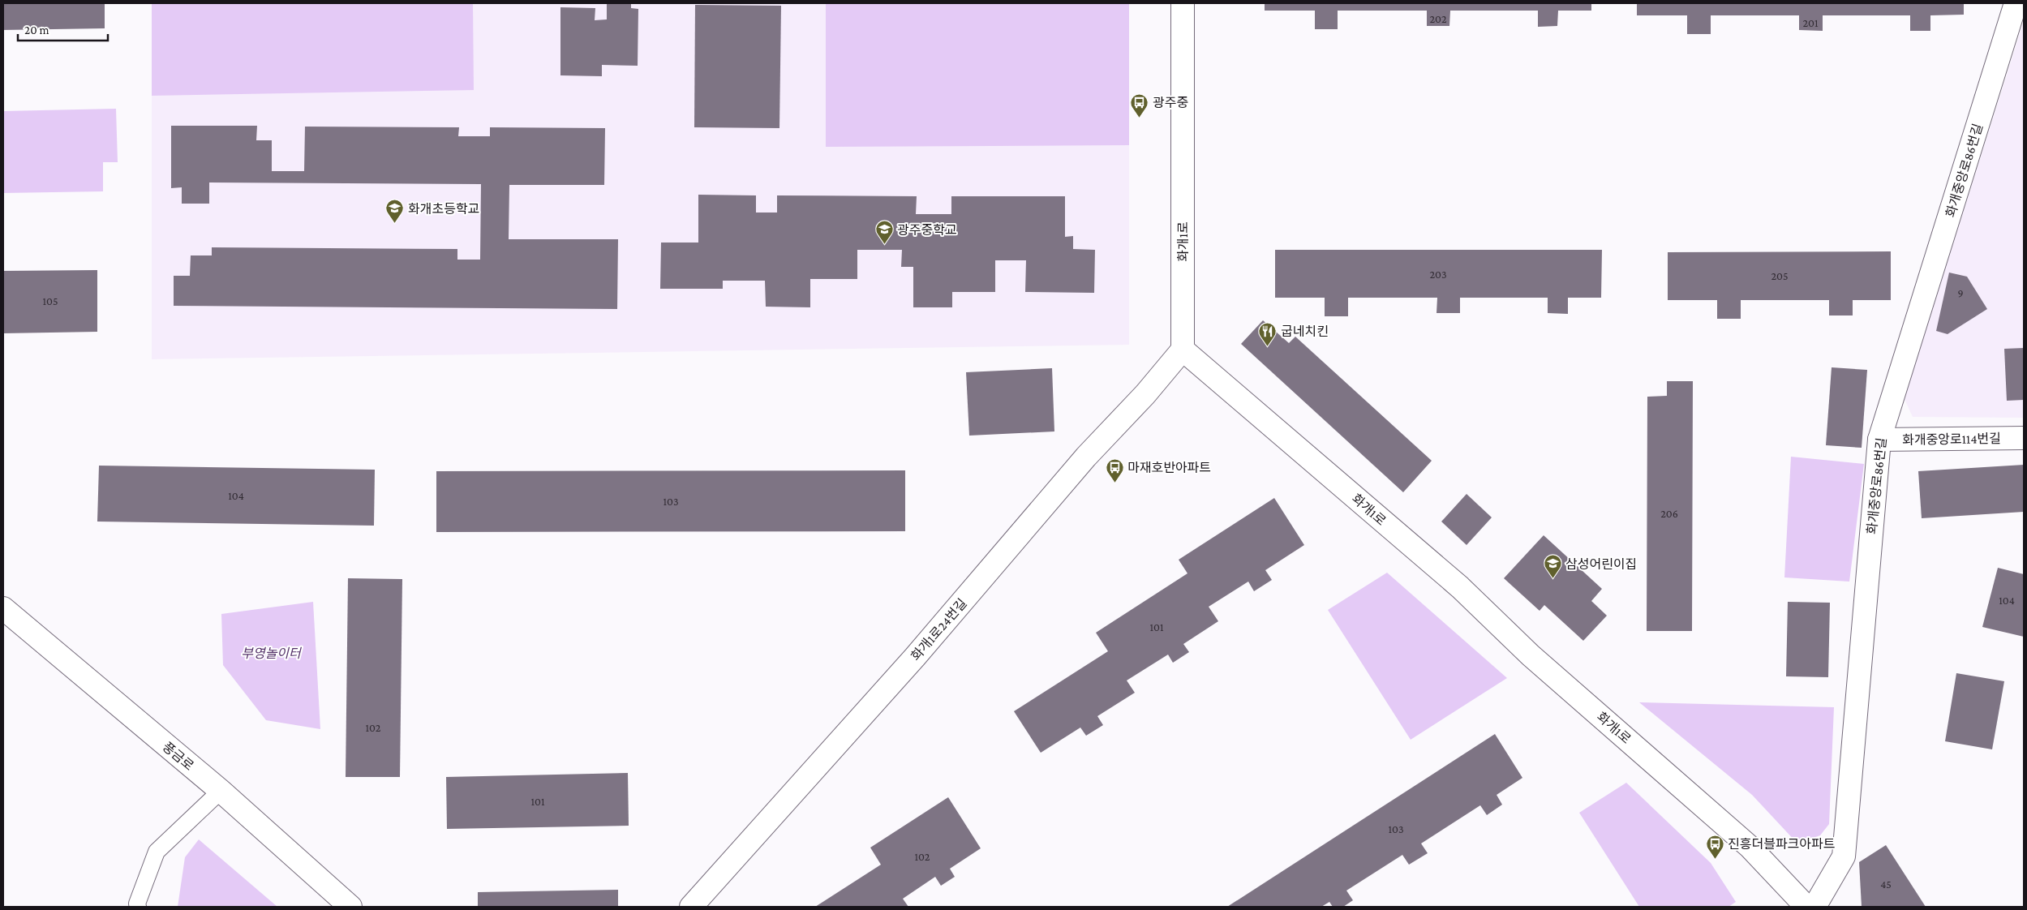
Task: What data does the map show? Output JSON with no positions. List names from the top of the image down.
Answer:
{
  "streets": {
    "street": [
      "화개중앙로86번길",
      "화개1로",
      "화개중앙로114번길",
      "화개1로24번길",
      "풍금로"
    ]
  },
  "crossings": [
    ["화개중앙로86번길", "화개중앙로114번길"],
    ["화개1로", "화개1로24번길"]
  ],
  "parks": ["부영놀이터"],
  "places": {
    "bus stop": ["광주중", "마재호반아파트", "진흥더블파크아파트"],
    "school or university": ["화개초등학교", "광주중학교", "삼성어린이집"],
    "restaurant": ["굽네치킨"]
  },
  "house_numbers": [
    "202",
    "201",
    "203",
    "205",
    "9",
    "105",
    "104",
    "103",
    "206",
    "104",
    "101",
    "102",
    "101",
    "103",
    "102",
    "45"
  ],
  "scale_bar": "20 m"
}
